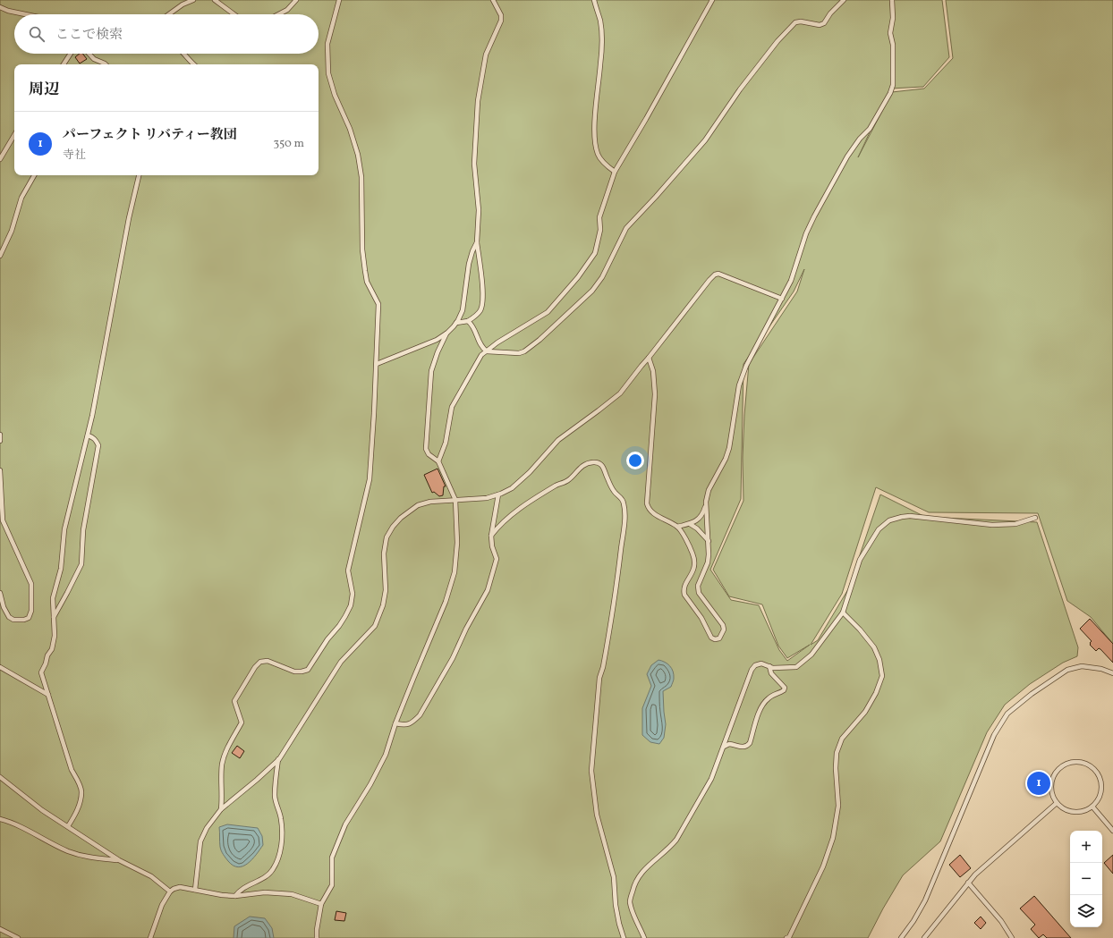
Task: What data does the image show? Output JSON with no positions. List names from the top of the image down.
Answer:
{
  "page": {
    "search": "ここで検索",
    "heading": "周辺",
    "list": [
      {
        "mark": "1",
        "name": "パーフェクト リバティー教団",
        "note": "寺社",
        "value": "350 m"
      }
    ],
    "pins": "1",
    "map_buttons": ["+", "−"]
  }
}
